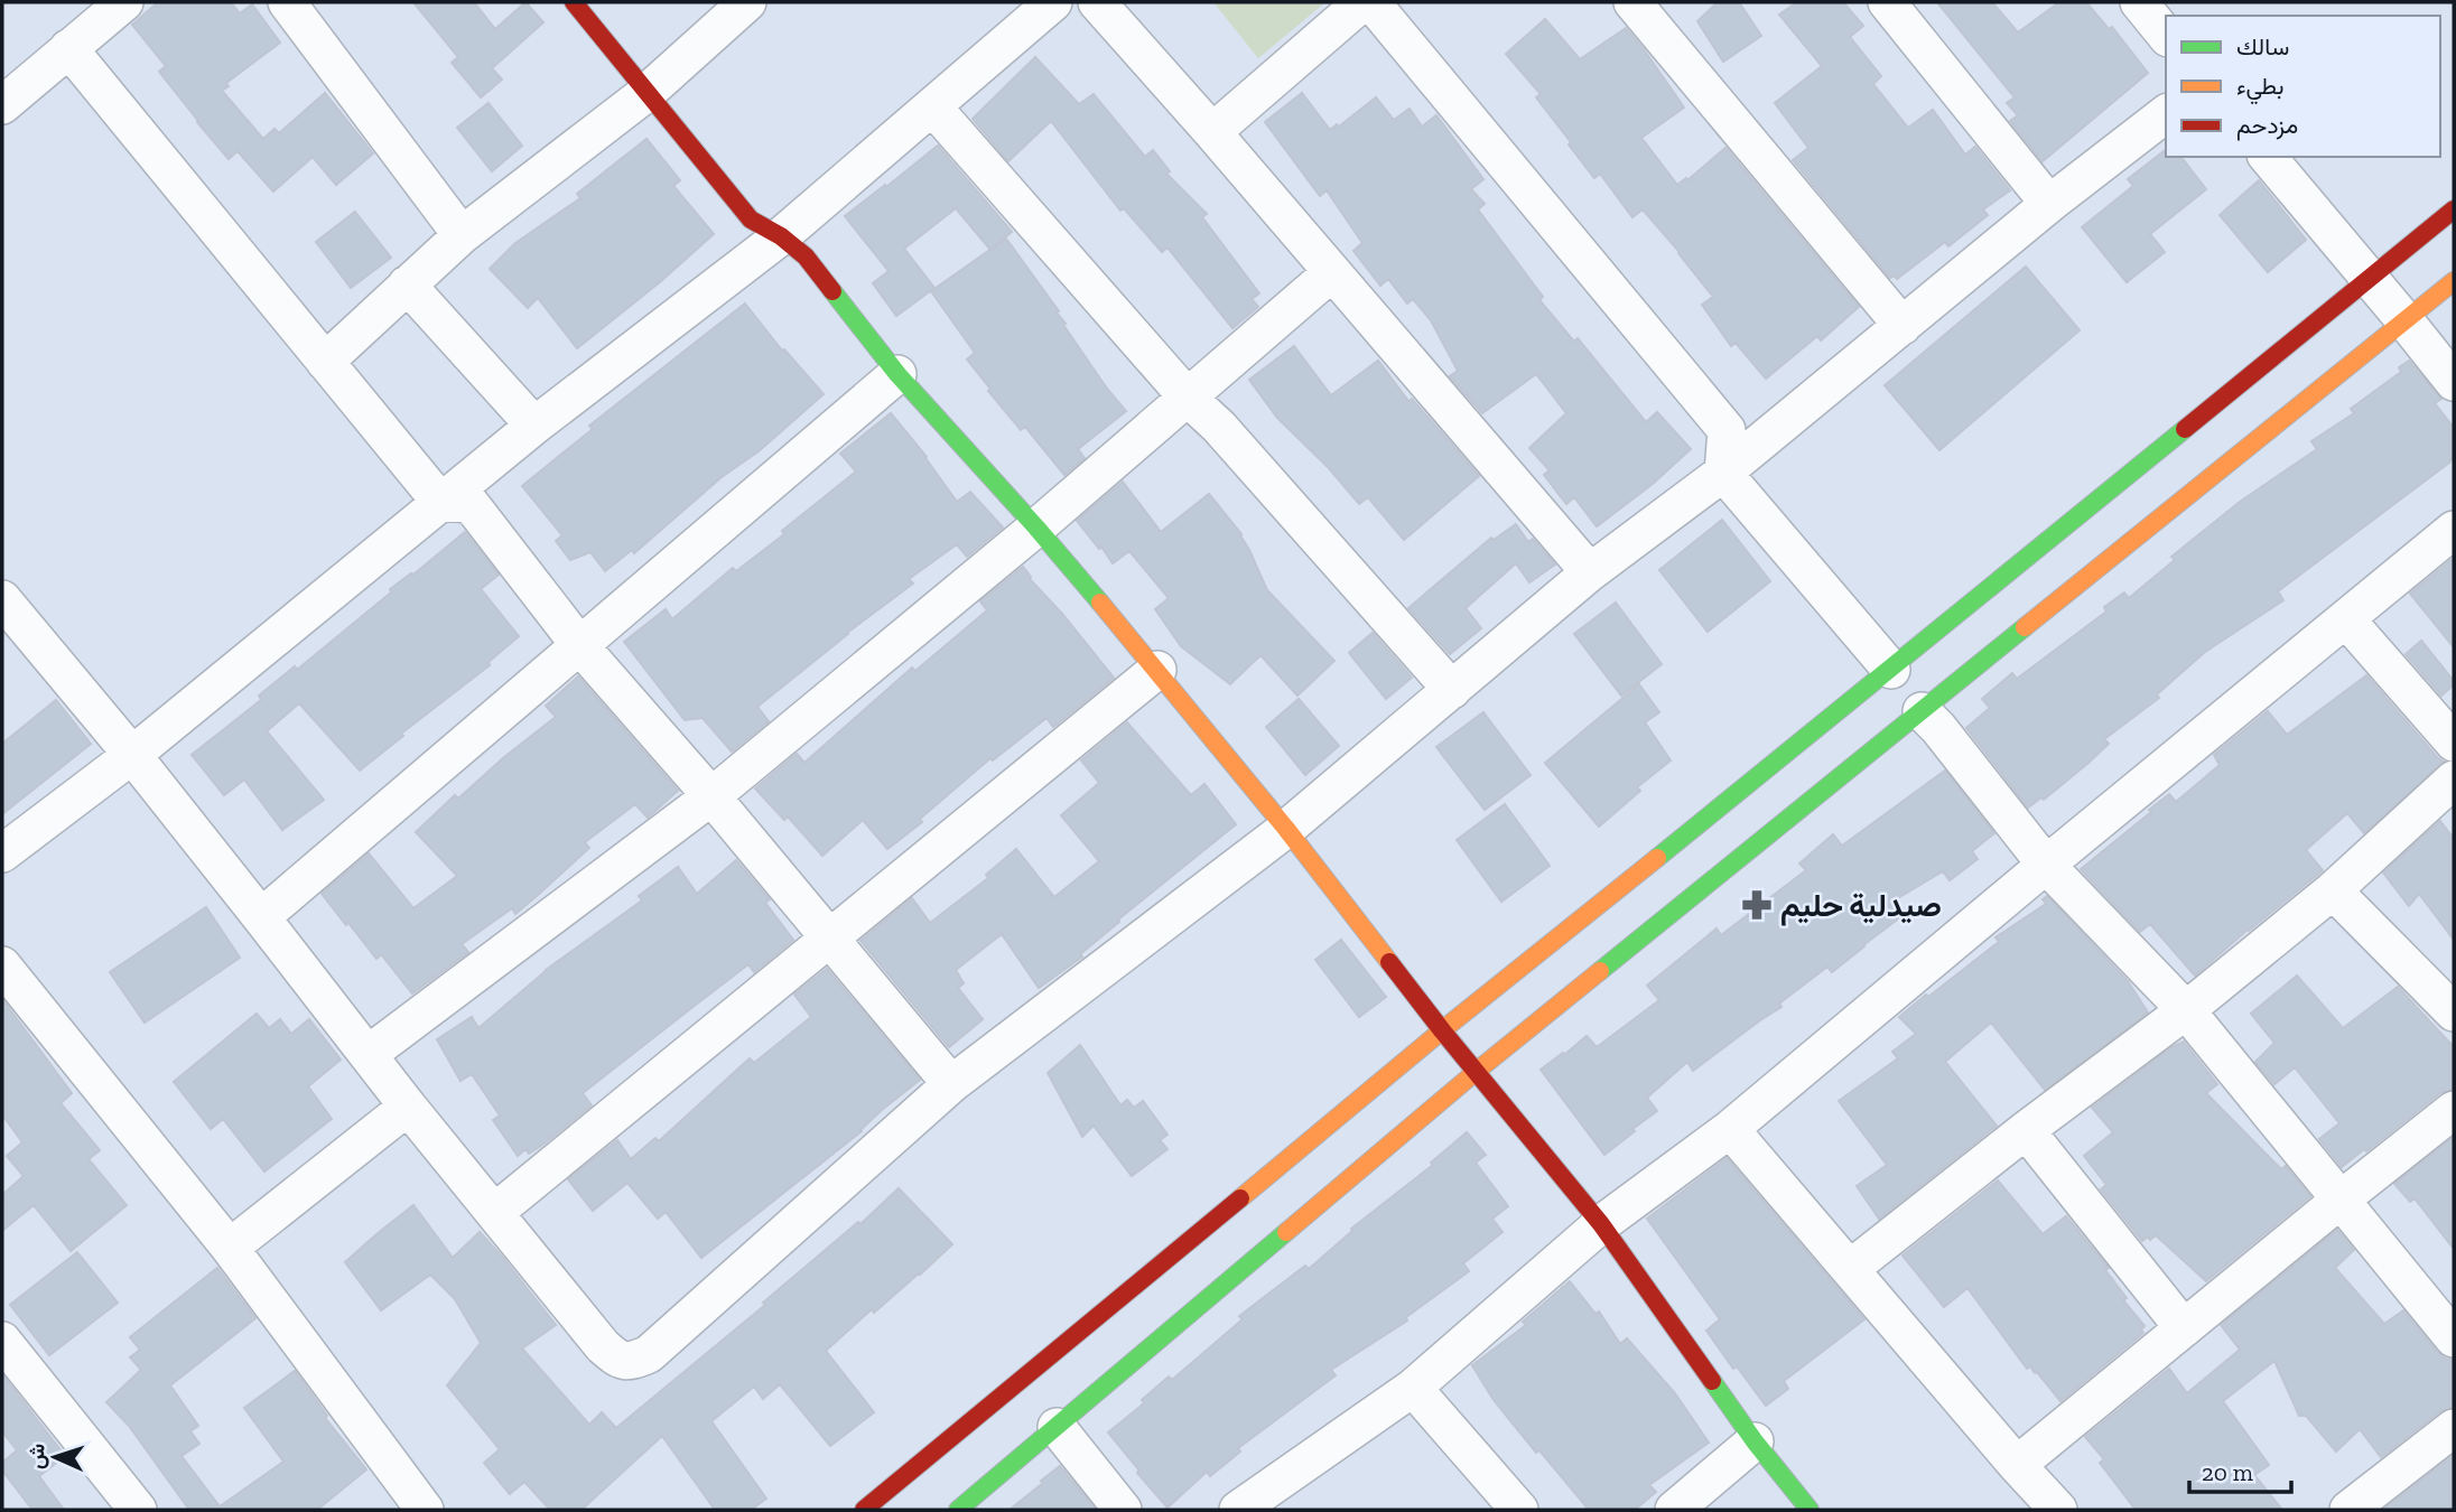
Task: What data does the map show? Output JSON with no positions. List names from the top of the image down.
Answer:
{
  "places": {
    "pharmacy": ["صيدلية حليم"]
  },
  "legend": ["سالك", "بطيء", "مزدحم"],
  "scale_bar": "20 m",
  "north": "left"
}
